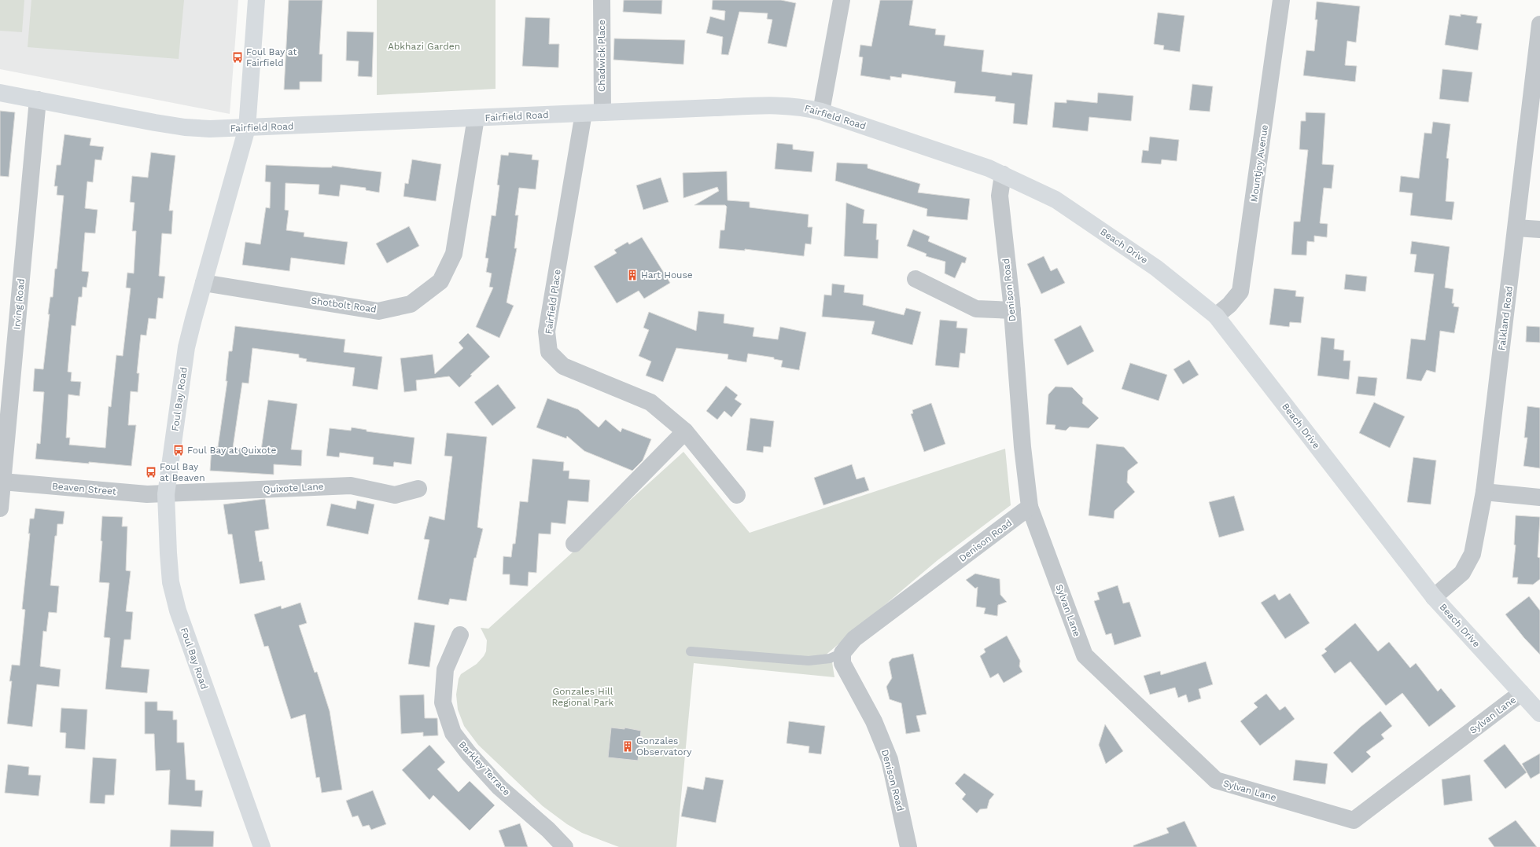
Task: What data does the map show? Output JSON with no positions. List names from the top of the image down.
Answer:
{
  "streets": {
    "street": [
      "Chadwick Place",
      "Fairfield Road",
      "Mountjoy Avenue",
      "Beach Drive",
      "Denison Road",
      "Fairfield Place",
      "Irving Road",
      "Shotbolt Road",
      "Falkland Road",
      "Foul Bay Road",
      "Quixote Lane",
      "Beaven Street",
      "Sylvan Lane",
      "Barkley Terrace"
    ]
  },
  "crossings": [
    ["Chadwick Place", "Fairfield Road"],
    ["Fairfield Road", "Beach Drive"],
    ["Fairfield Road", "Denison Road"],
    ["Fairfield Road", "Fairfield Place"],
    ["Fairfield Road", "Irving Road"],
    ["Fairfield Road", "Shotbolt Road"],
    ["Fairfield Road", "Foul Bay Road"],
    ["Mountjoy Avenue", "Beach Drive"],
    ["Beach Drive", "Falkland Road"],
    ["Beach Drive", "Sylvan Lane"],
    ["Denison Road", "Sylvan Lane"],
    ["Irving Road", "Beaven Street"],
    ["Shotbolt Road", "Foul Bay Road"],
    ["Foul Bay Road", "Quixote Lane"],
    ["Foul Bay Road", "Beaven Street"],
    ["Quixote Lane", "Beaven Street"]
  ],
  "parks": ["Abkhazi Garden", "Gonzales Hill Regional Park"],
  "places": {
    "bus stop": ["Foul Bay at Fairfield", "Foul Bay at Quixote", "Foul Bay at Beaven"],
    "building": ["Hart House", "Gonzales Observatory"]
  }
}
